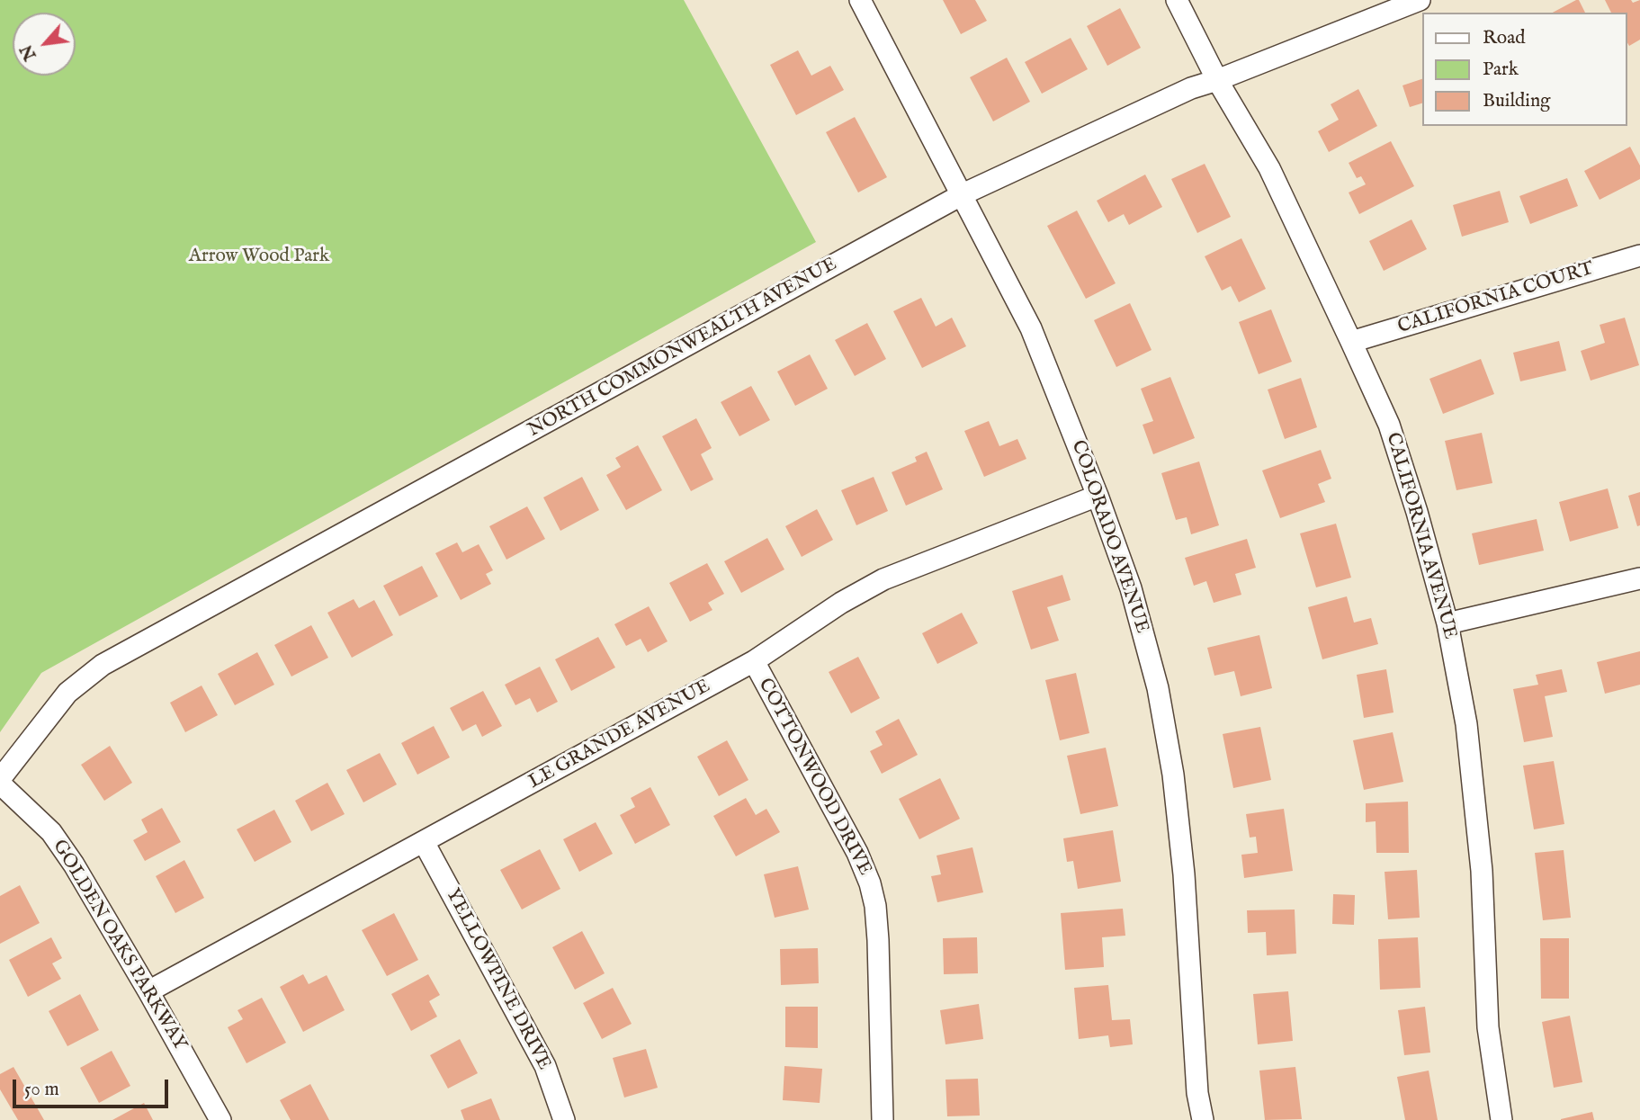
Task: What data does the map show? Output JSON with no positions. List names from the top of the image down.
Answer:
{
  "streets": {
    "street": [
      "CALIFORNIA COURT",
      "NORTH COMMONWEALTH AVENUE",
      "CALIFORNIA AVENUE",
      "COLORADO AVENUE",
      "LE GRANDE AVENUE",
      "COTTONWOOD DRIVE",
      "GOLDEN OAKS PARKWAY",
      "YELLOWPINE DRIVE"
    ]
  },
  "crossings": [
    ["CALIFORNIA COURT", "CALIFORNIA AVENUE"],
    ["NORTH COMMONWEALTH AVENUE", "CALIFORNIA AVENUE"],
    ["NORTH COMMONWEALTH AVENUE", "COLORADO AVENUE"],
    ["NORTH COMMONWEALTH AVENUE", "GOLDEN OAKS PARKWAY"],
    ["COLORADO AVENUE", "LE GRANDE AVENUE"],
    ["LE GRANDE AVENUE", "COTTONWOOD DRIVE"],
    ["LE GRANDE AVENUE", "GOLDEN OAKS PARKWAY"],
    ["LE GRANDE AVENUE", "YELLOWPINE DRIVE"]
  ],
  "parks": ["Arrow Wood Park"],
  "legend": ["Road", "Park", "Building"],
  "scale_bar": "50 m",
  "north": "bottom left"
}
